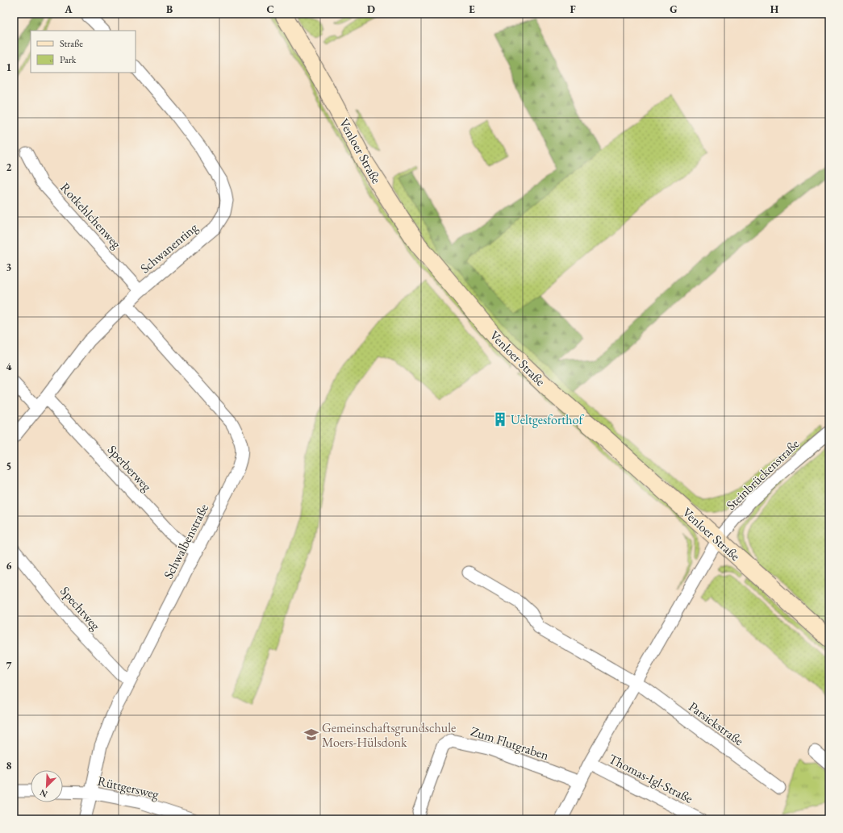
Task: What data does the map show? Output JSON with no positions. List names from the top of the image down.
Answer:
{
  "streets": {
    "main road": ["Venloer Straße"],
    "street": [
      "Rotkehlchenweg",
      "Schwanenring",
      "Sperberweg",
      "Steinbrückenstraße",
      "Schwalbenstraße",
      "Spechtweg",
      "Parsickstraße",
      "Zum Flutgraben",
      "Thomas-Igl-Straße",
      "Rüttgersweg"
    ]
  },
  "crossings": [
    ["Venloer Straße", "Steinbrückenstraße"],
    ["Rotkehlchenweg", "Schwanenring"],
    ["Schwanenring", "Sperberweg"],
    ["Schwanenring", "Schwalbenstraße"],
    ["Sperberweg", "Schwalbenstraße"],
    ["Schwalbenstraße", "Spechtweg"],
    ["Schwalbenstraße", "Rüttgersweg"]
  ],
  "places": {
    "building": ["Ueltgesforthof"],
    "school or university": ["Gemeinschaftsgrundschule Moers-Hülsdonk"]
  },
  "legend": ["Straße", "Park"],
  "north": "bottom left",
  "grid": {
    "columns": [
      "A",
      "B",
      "C",
      "D",
      "E",
      "F",
      "G",
      "H"
    ],
    "rows": [
      "1",
      "2",
      "3",
      "4",
      "5",
      "6",
      "7",
      "8"
    ]
  }
}
